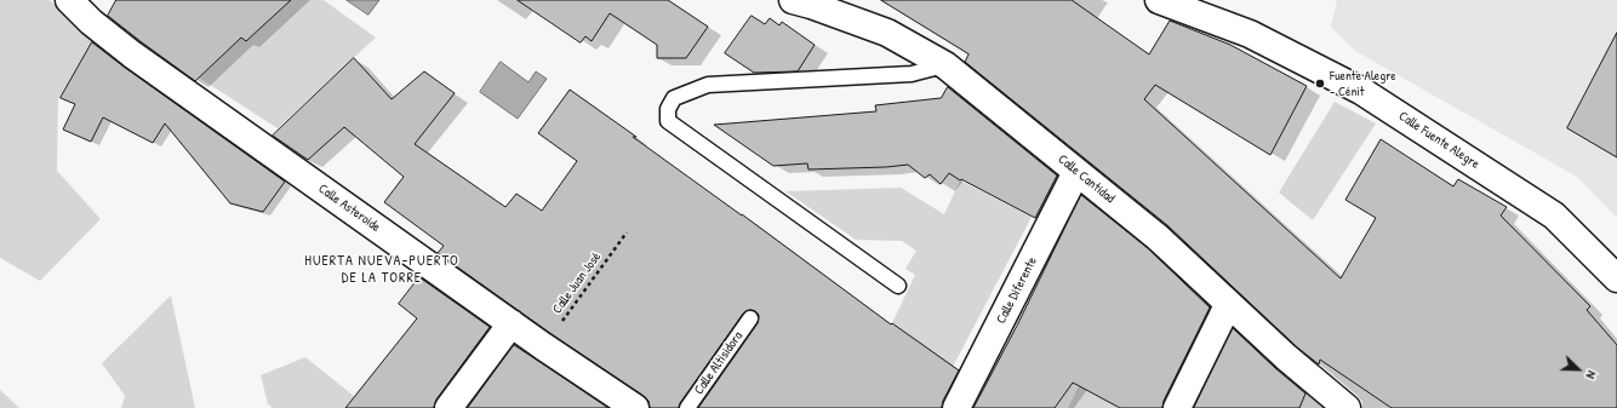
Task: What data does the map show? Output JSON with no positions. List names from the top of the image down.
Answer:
{
  "streets": {
    "street": [
      "Calle Fuente Alegre",
      "Calle Cantidad",
      "Calle Asteroide",
      "Calle Diferente"
    ],
    "lane": ["Calle Altisidora"],
    "path": ["Calle Juan José"]
  },
  "crossings": [
    ["Calle Cantidad", "Calle Diferente"],
    ["Calle Asteroide", "Calle Juan José"]
  ],
  "districts": ["HUERTA NUEVA-PUERTO DE LA TORRE"],
  "places": ["Fuente Alegre - Cénit"],
  "north": "bottom right"
}
